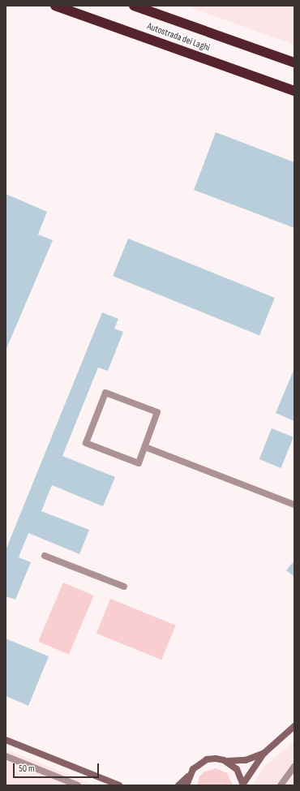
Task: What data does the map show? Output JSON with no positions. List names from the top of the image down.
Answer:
{
  "streets": {
    "highway": ["Autostrada dei Laghi"]
  },
  "scale_bar": "50 m"
}
